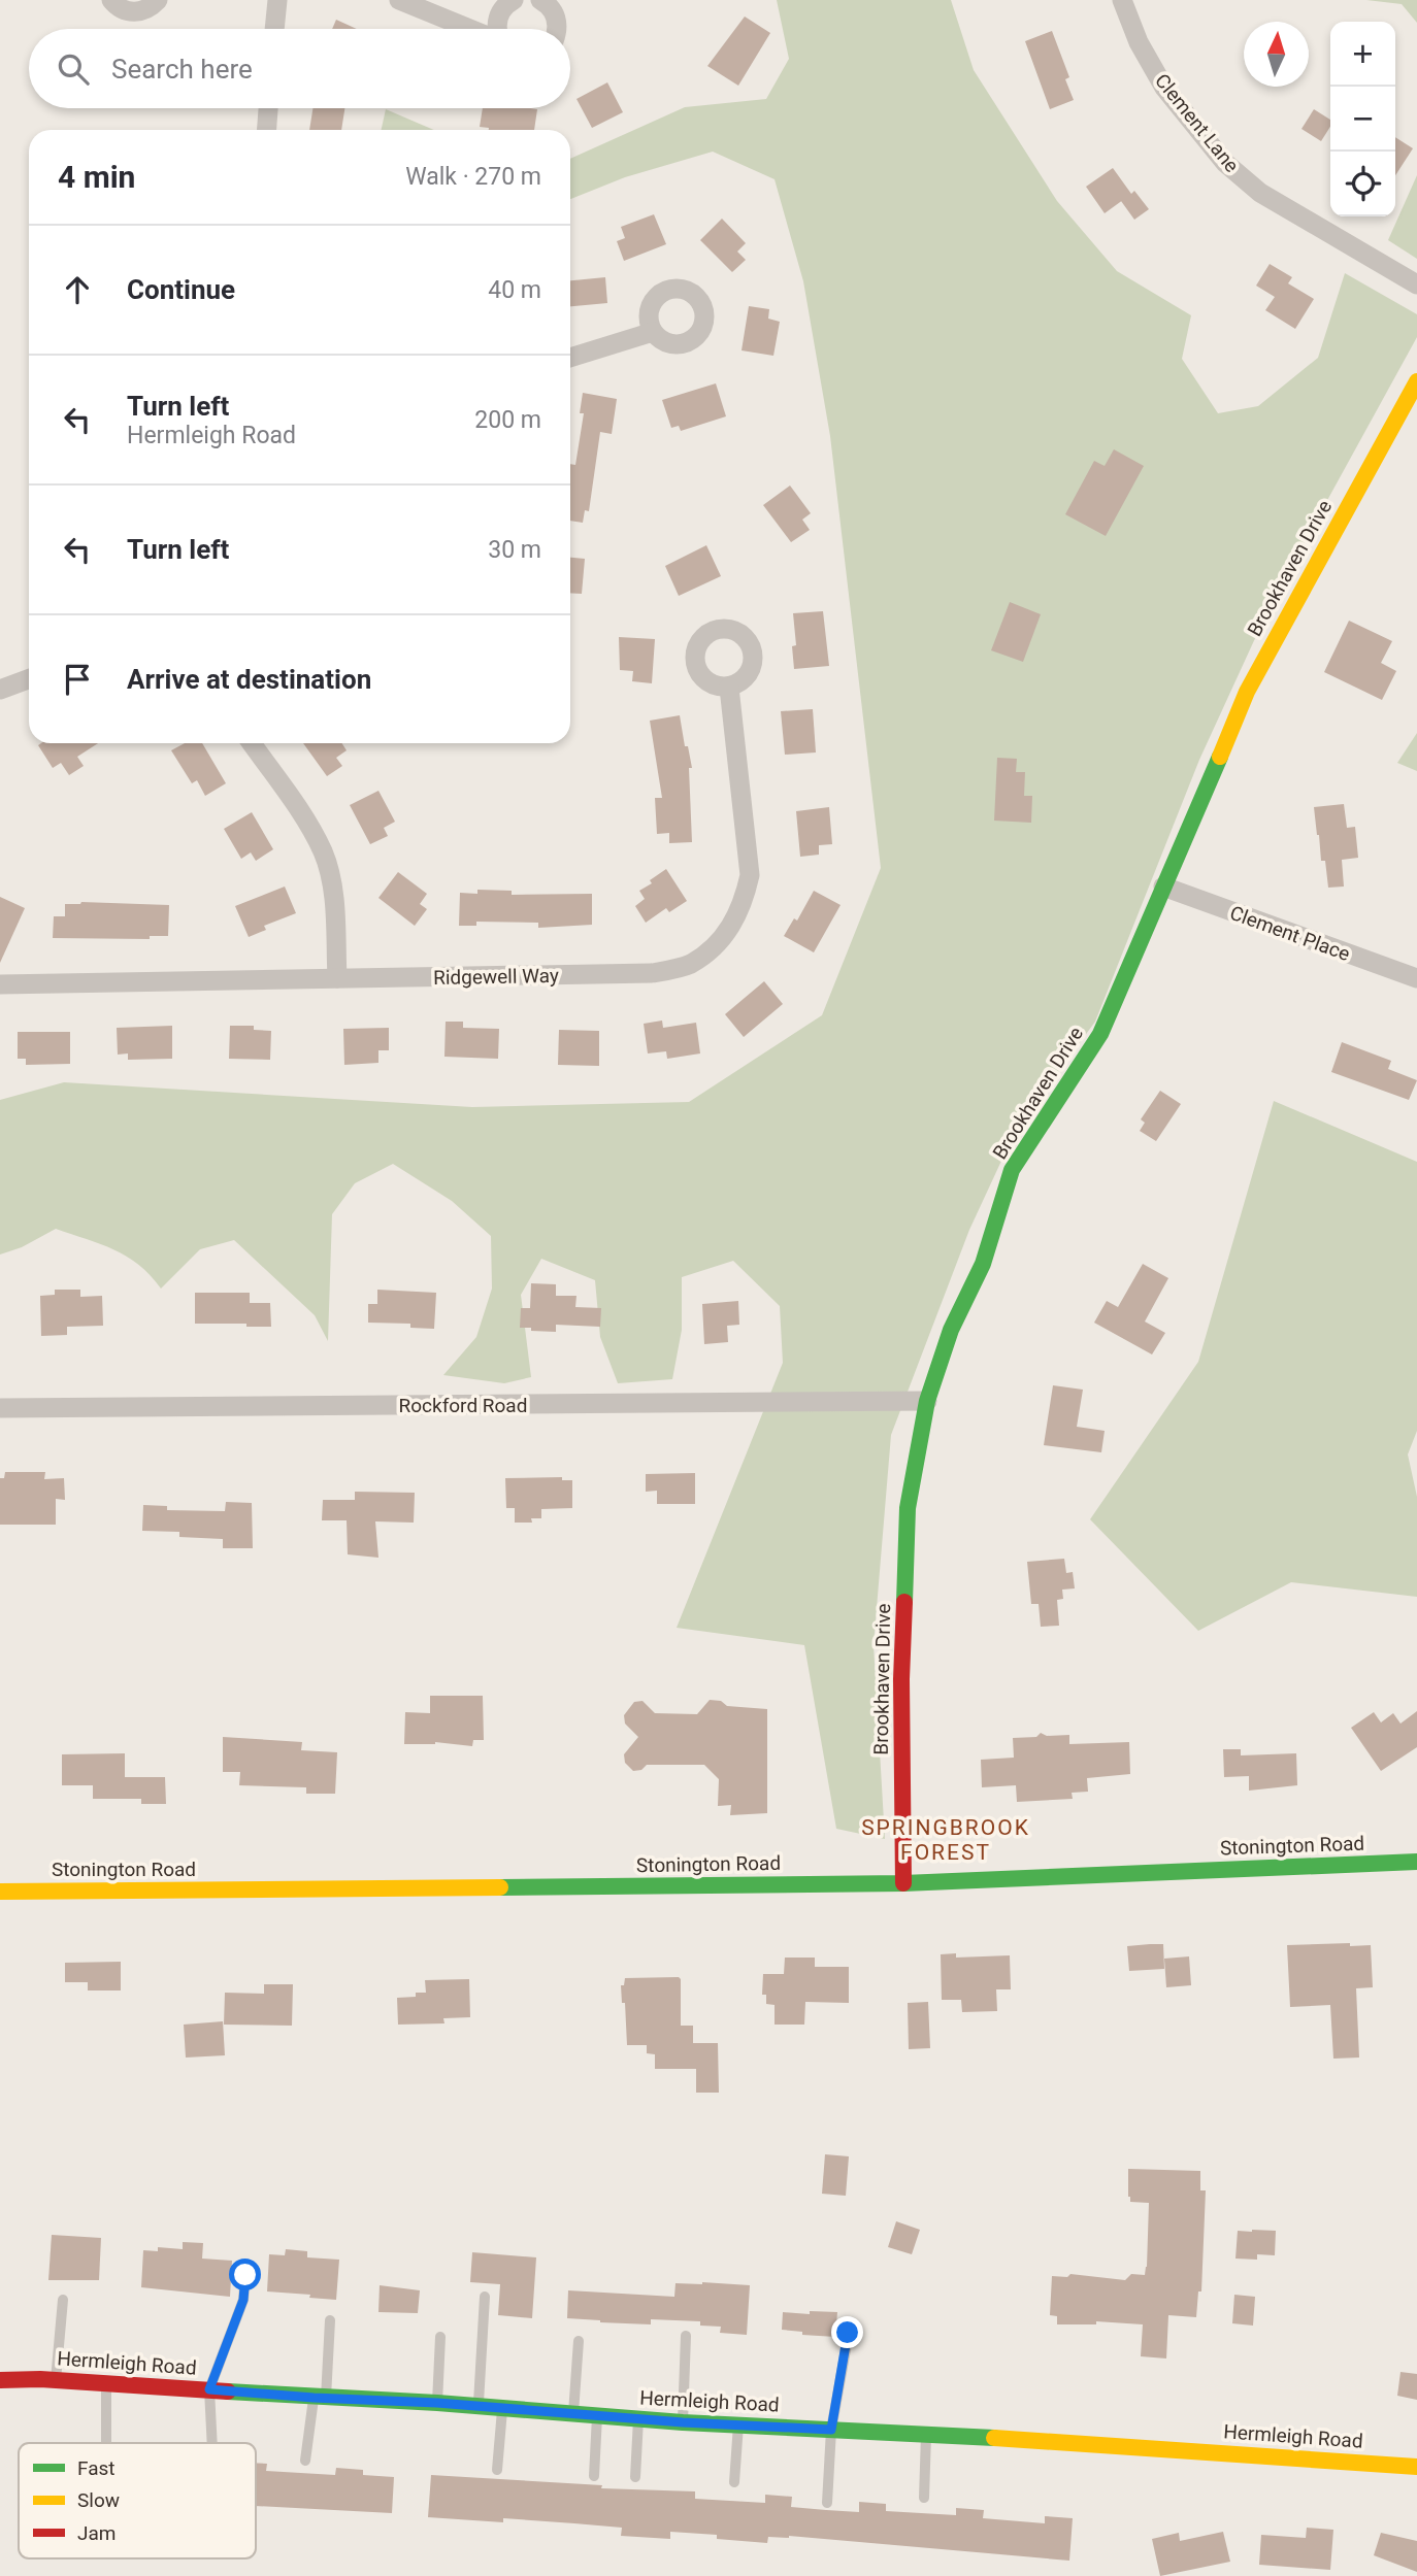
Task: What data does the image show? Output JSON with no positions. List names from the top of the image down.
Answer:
{
  "streets": {
    "street": [
      "Clement Lane",
      "Brookhaven Drive",
      "Clement Place",
      "Ridgewell Way",
      "Rockford Road",
      "Stonington Road",
      "Hermleigh Road"
    ]
  },
  "crossings": [
    ["Brookhaven Drive", "Clement Place"],
    ["Brookhaven Drive", "Rockford Road"],
    ["Brookhaven Drive", "Stonington Road"]
  ],
  "districts": ["SPRINGBROOK FOREST"],
  "legend": ["Fast", "Slow", "Jam"],
  "north": "top",
  "page": {
    "map_buttons": ["+", "−"],
    "search": "Search here",
    "heading": ["4 min", "Walk · 270 m"],
    "list": [
      ["Continue", "40 m"],
      ["Turn left", "Hermleigh Road", "200 m"],
      ["Turn left", "30 m"],
      "Arrive at destination"
    ]
  }
}
